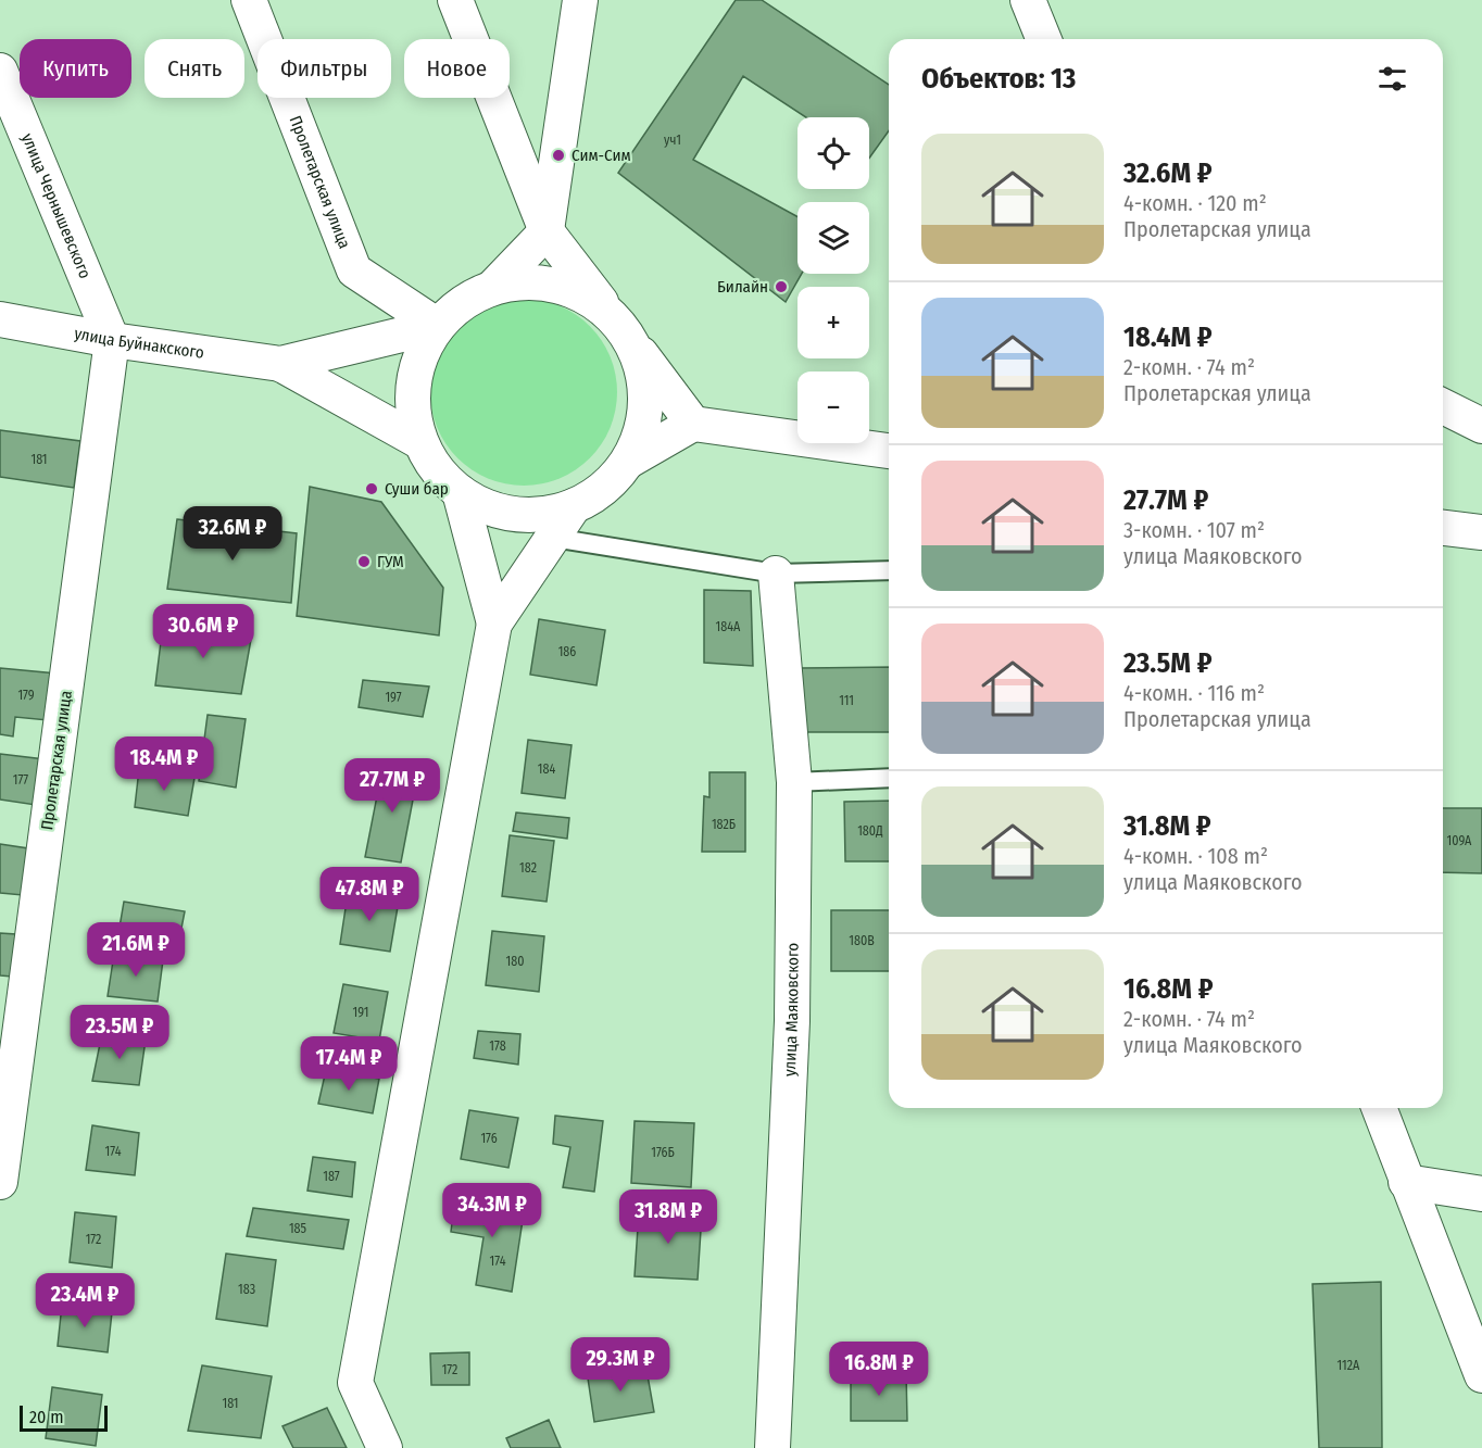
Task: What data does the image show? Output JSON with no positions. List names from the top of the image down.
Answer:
{
  "streets": {
    "street": [
      "Пролетарская улица",
      "улица Чернышевского",
      "улица Буйнакского",
      "улица Маяковского"
    ]
  },
  "crossings": [
    ["Пролетарская улица", "улица Чернышевского"],
    ["Пролетарская улица", "улица Буйнакского"],
    ["улица Чернышевского", "улица Буйнакского"]
  ],
  "places": [
    "Сим-Сим",
    "Билайн",
    "Суши бар",
    "ГУМ"
  ],
  "house_numbers": [
    "уч1",
    "181",
    "184А",
    "186",
    "179",
    "197",
    "111",
    "184",
    "177",
    "182Б",
    "180Д",
    "109А",
    "182",
    "180В",
    "180",
    "191",
    "178",
    "176",
    "174",
    "176Б",
    "187",
    "185",
    "172",
    "174",
    "183",
    "112А",
    "172",
    "181"
  ],
  "scale_bar": "20 m",
  "page": {
    "chip": [
      "Купить",
      "Снять",
      "Фильтры",
      "Новое"
    ],
    "heading": "Объектов: 13",
    "map_buttons": ["+", "−"],
    "list": [
      {
        "name": "32.6M ₽",
        "note": "4-комн. · 120 m² · Пролетарская улица"
      },
      {
        "name": "18.4M ₽",
        "note": "2-комн. · 74 m² · Пролетарская улица"
      },
      {
        "name": "27.7M ₽",
        "note": "3-комн. · 107 m² · улица Маяковского"
      },
      {
        "name": "23.5M ₽",
        "note": "4-комн. · 116 m² · Пролетарская улица"
      },
      {
        "name": "31.8M ₽",
        "note": "4-комн. · 108 m² · улица Маяковского"
      },
      {
        "name": "16.8M ₽",
        "note": "2-комн. · 74 m² · улица Маяковского"
      }
    ],
    "price": [
      "32.6M ₽",
      "30.6M ₽",
      "18.4M ₽",
      "27.7M ₽",
      "47.8M ₽",
      "21.6M ₽",
      "23.5M ₽",
      "17.4M ₽",
      "34.3M ₽",
      "31.8M ₽",
      "23.4M ₽",
      "29.3M ₽",
      "16.8M ₽"
    ],
    "scale": "20 m"
  }
}
